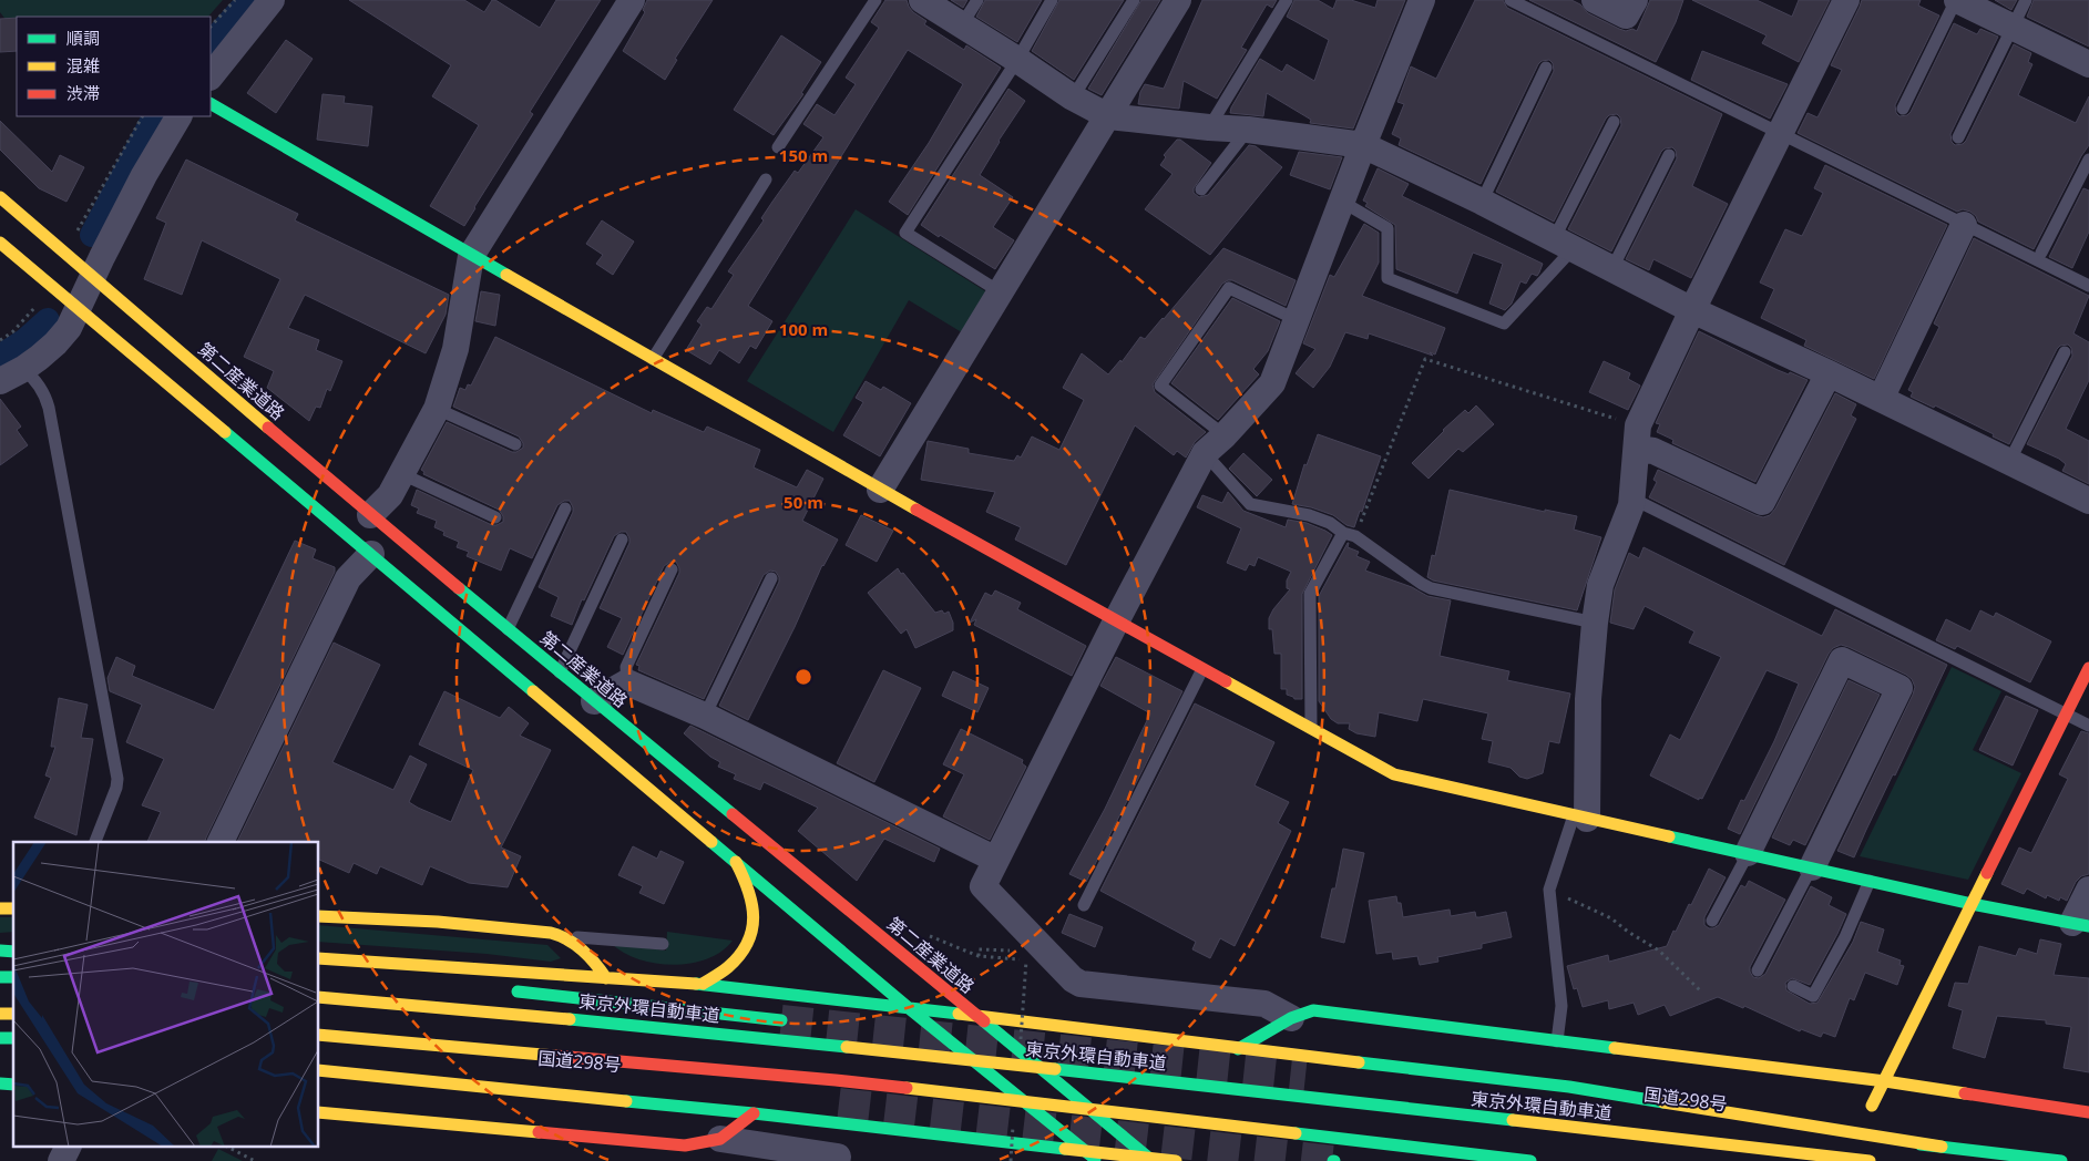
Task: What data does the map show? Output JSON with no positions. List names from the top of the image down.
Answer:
{
  "streets": {
    "main road": ["第二産業道路", "東京外環自動車道", "国道298号"]
  },
  "legend": ["順調", "混雑", "渋滞"],
  "rings": ["150 m", "100 m", "50 m"]
}
